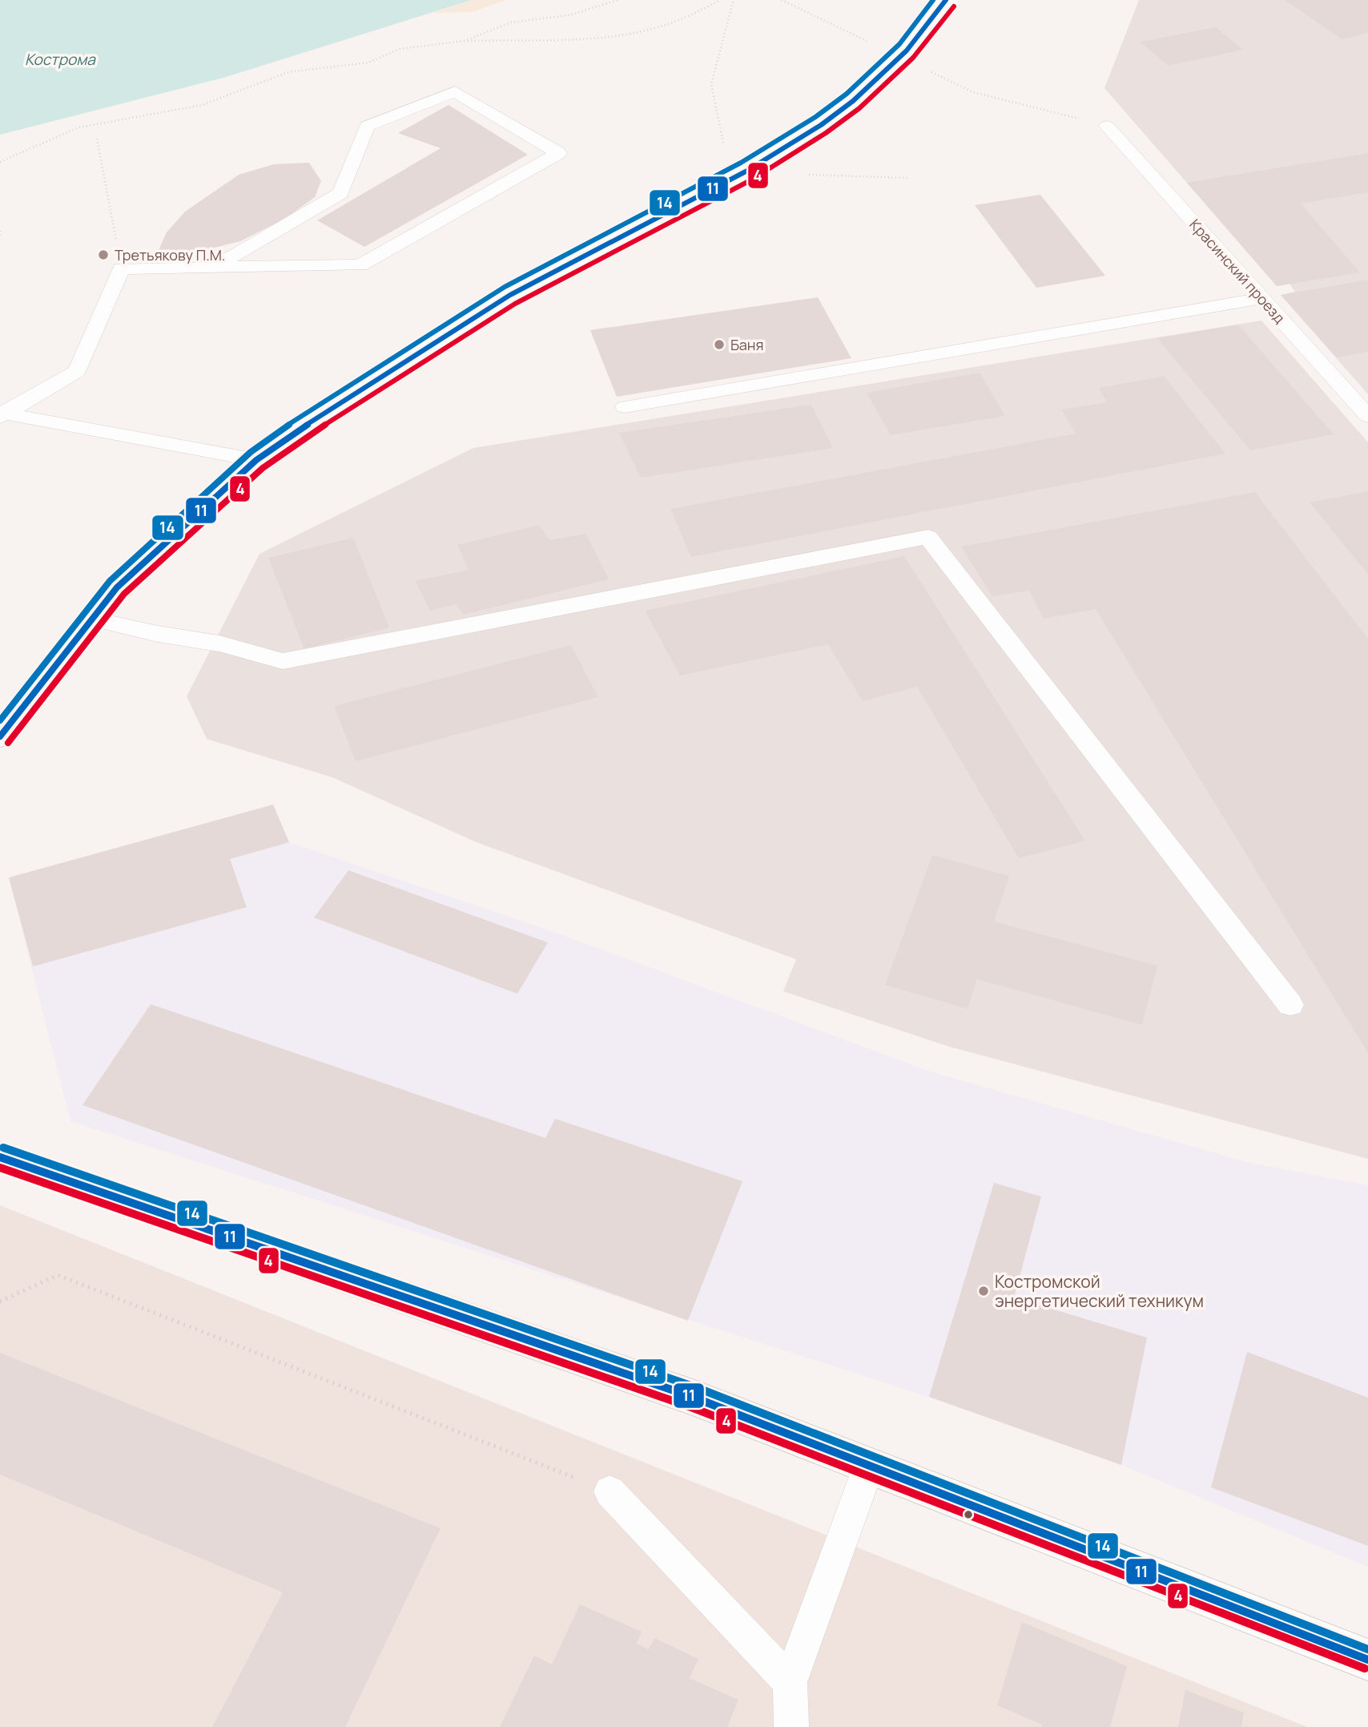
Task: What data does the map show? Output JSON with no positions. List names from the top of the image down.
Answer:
{
  "streets": {
    "lane": ["Красинский проезд"]
  },
  "water": ["Кострома"],
  "places": ["Третьякову П.М.", "Баня", "Костромской энергетический техникум"],
  "lines": ["transit line 11", "transit line 14", "transit line 4"]
}
